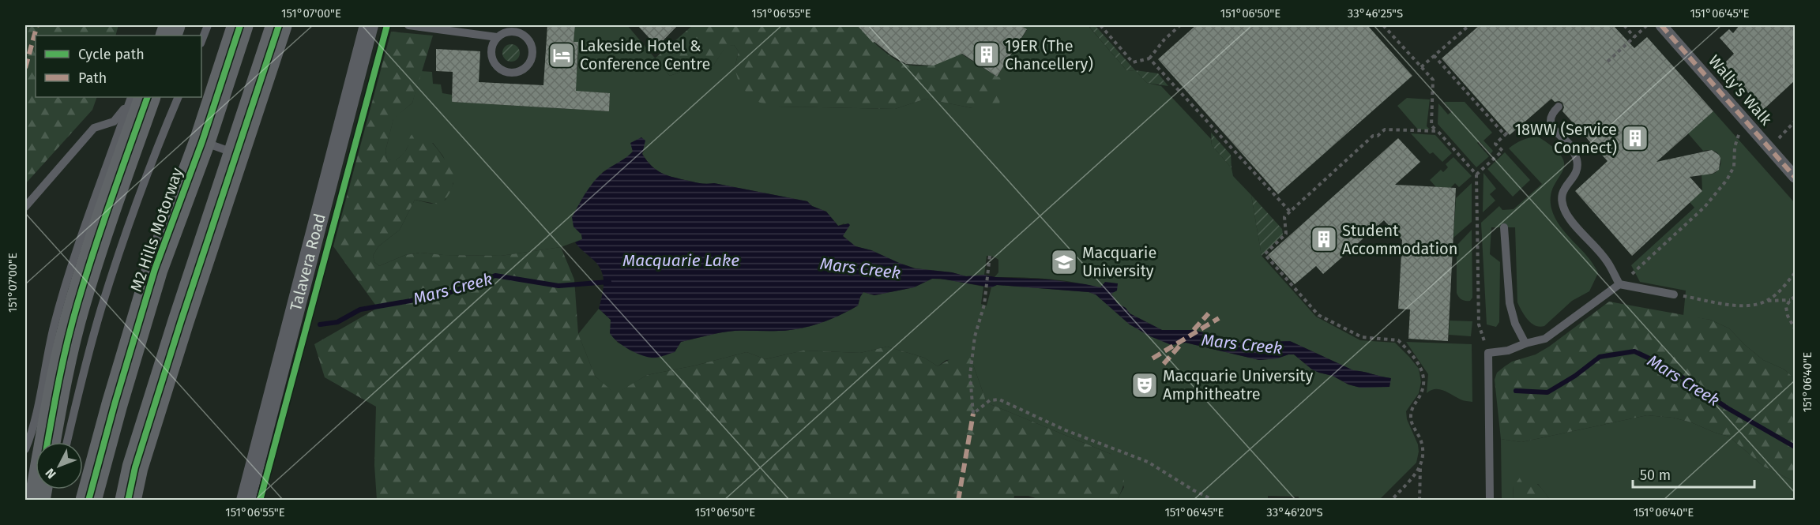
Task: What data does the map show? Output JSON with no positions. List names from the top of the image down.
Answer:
{
  "streets": {
    "highway": ["M2 Hills Motorway"],
    "street": ["Wally's Walk", "Talavera Road"]
  },
  "water": ["Macquarie Lake", "Mars Creek"],
  "places": {
    "building": ["19ER (The Chancellery)", "18WW (Service Connect)", "Student Accommodation"],
    "hotel": ["Lakeside Hotel & Conference Centre"],
    "school or university": ["Macquarie University"],
    "theatre": ["Macquarie University Amphitheatre"]
  },
  "legend": ["Cycle path", "Path"],
  "scale_bar": "50 m",
  "north": "bottom left",
  "coordinates": [
    "151°07'00\"E",
    "151°06'55\"E",
    "151°06'50\"E",
    "33°46'25\"S",
    "151°06'45\"E",
    "151°06'40\"E",
    "33°46'20\"S"
  ]
}
